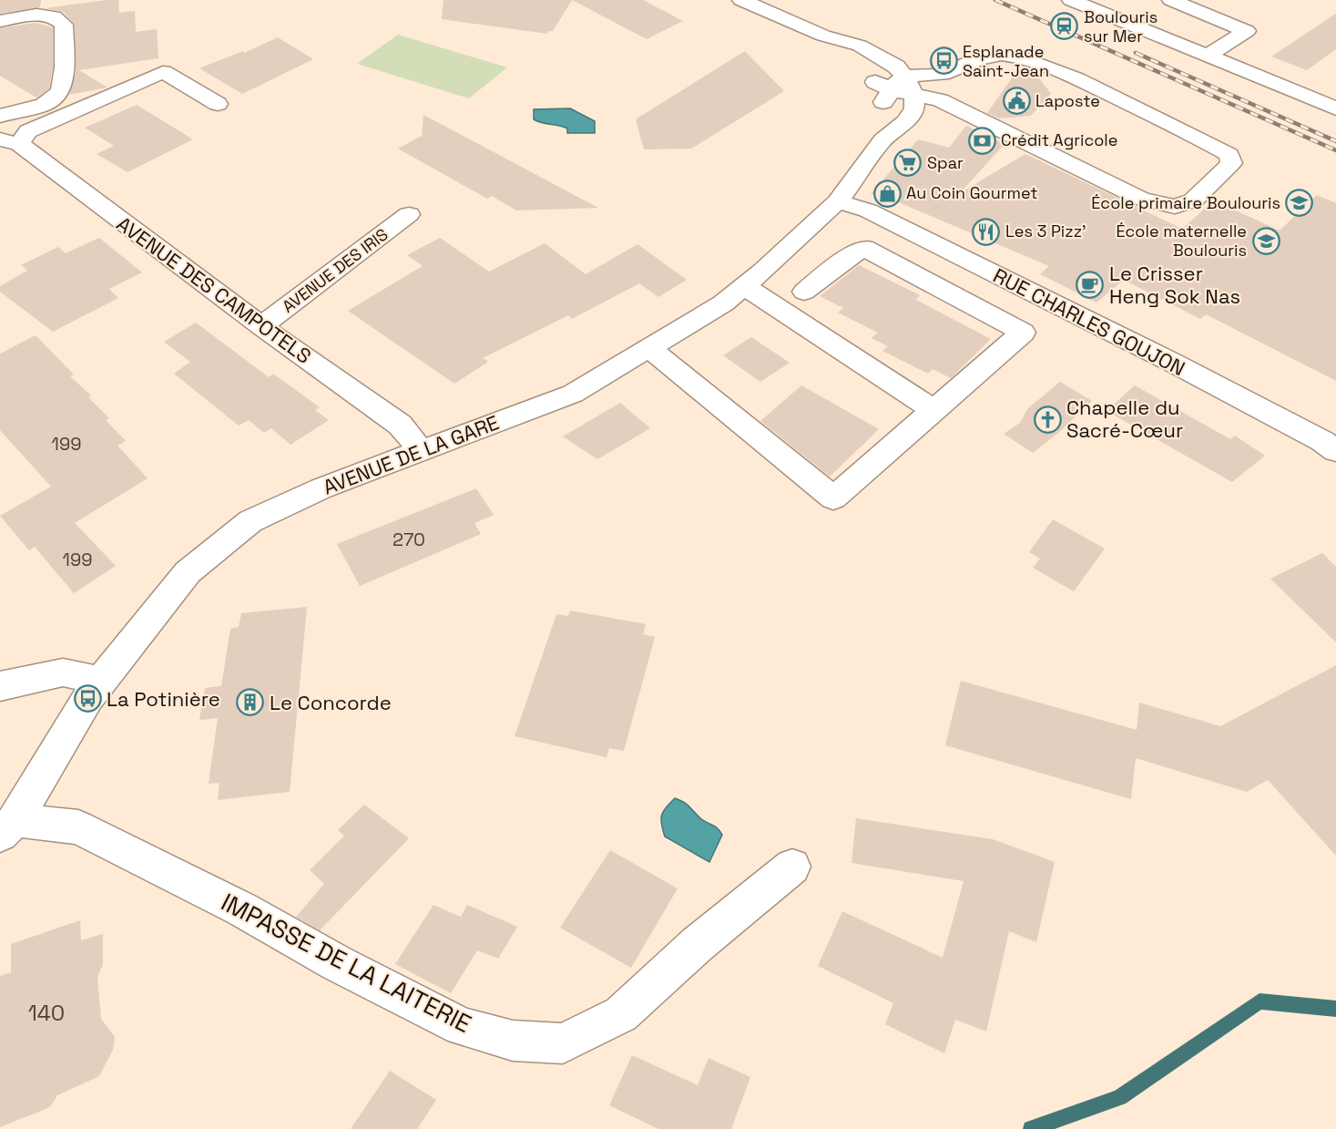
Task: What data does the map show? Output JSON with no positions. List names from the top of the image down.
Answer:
{
  "streets": {
    "street": [
      "AVENUE DES IRIS",
      "AVENUE DES CAMPOTELS",
      "RUE CHARLES GOUJON",
      "AVENUE DE LA GARE",
      "IMPASSE DE LA LAITERIE"
    ]
  },
  "crossings": [
    ["AVENUE DES IRIS", "AVENUE DES CAMPOTELS"],
    ["AVENUE DES CAMPOTELS", "AVENUE DE LA GARE"],
    ["RUE CHARLES GOUJON", "AVENUE DE LA GARE"],
    ["AVENUE DE LA GARE", "IMPASSE DE LA LAITERIE"]
  ],
  "places": {
    "station": ["Boulouris sur Mer"],
    "bus stop": ["Esplanade Saint-Jean", "La Potinière"],
    "public building": ["Laposte"],
    "bank": ["Crédit Agricole"],
    "supermarket": ["Spar"],
    "shop": ["Au Coin Gourmet"],
    "school or university": ["École primaire Boulouris", "École maternelle Boulouris"],
    "restaurant": ["Les 3 Pizz'"],
    "cafe": ["Le Crisser Heng Sok Nas"],
    "church": ["Chapelle du Sacré-Cœur"],
    "building": ["Le Concorde"]
  },
  "house_numbers": [
    "199",
    "270",
    "199",
    "140"
  ]
}
